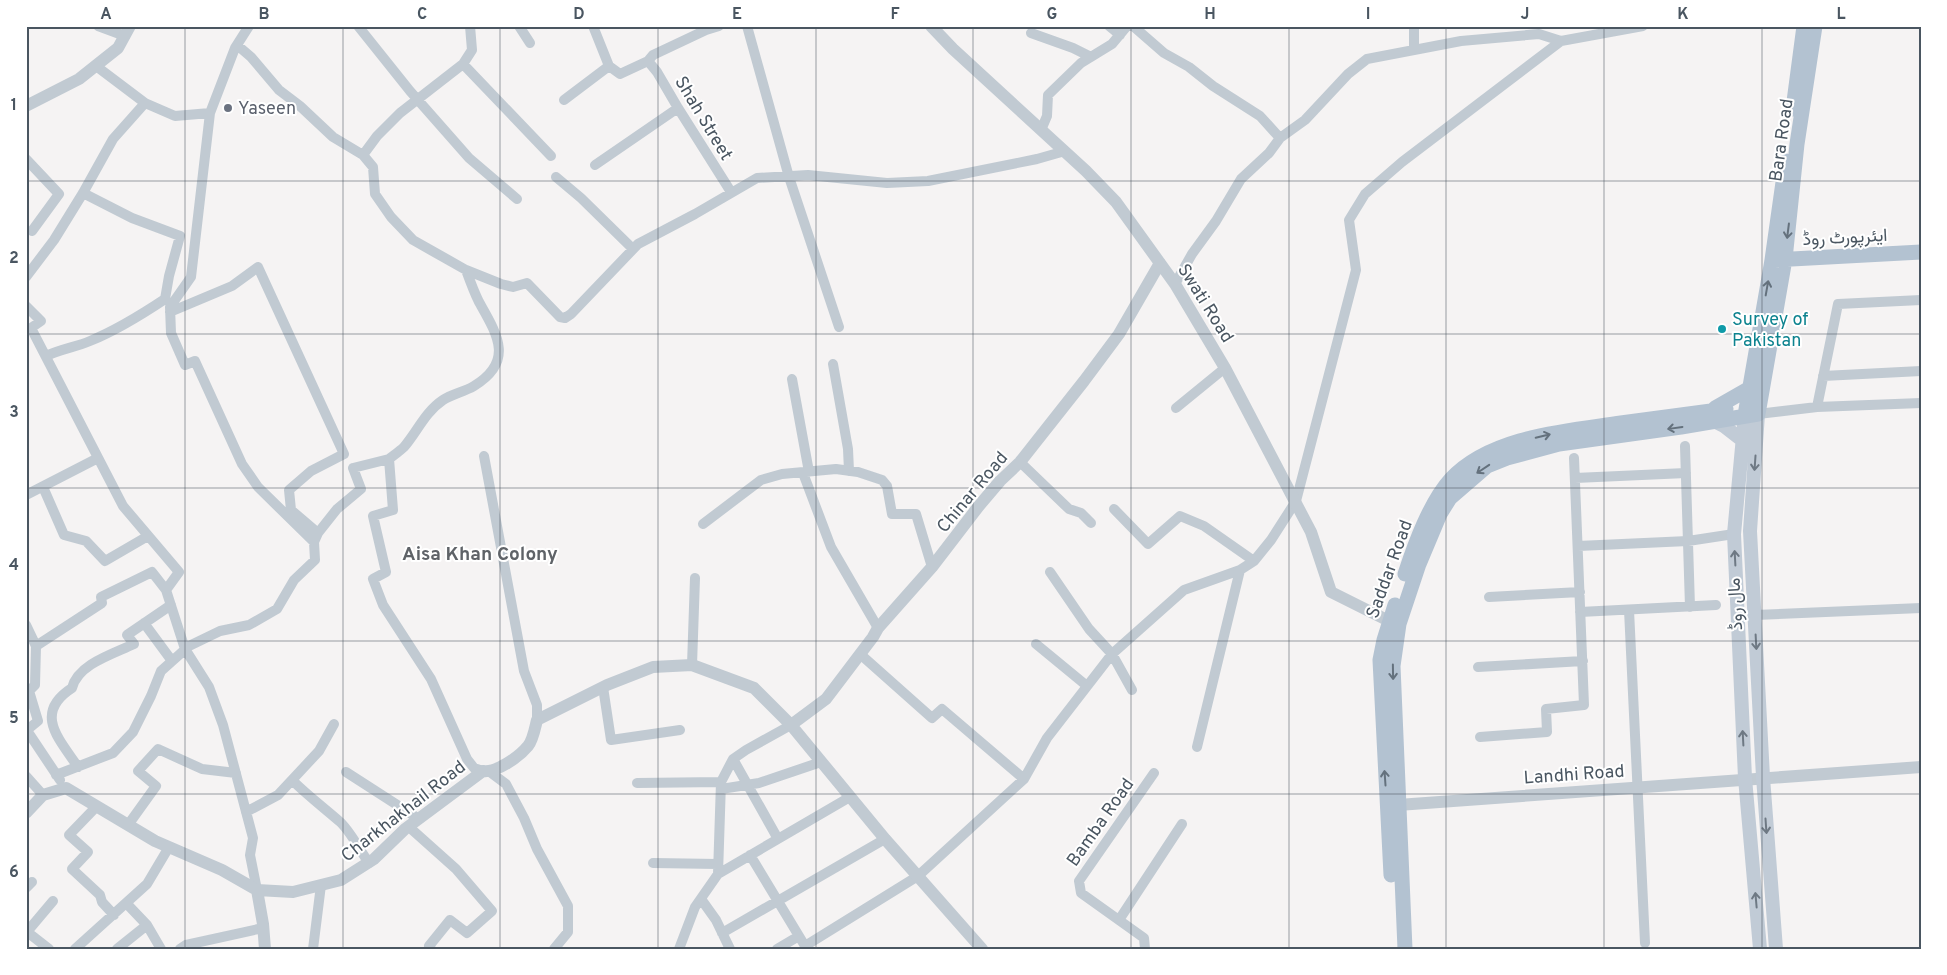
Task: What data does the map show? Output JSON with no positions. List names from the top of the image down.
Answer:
{
  "streets": {
    "main road": ["Bara Road", "ایئرپورٹ روڈ", "مال روڈ"],
    "street": [
      "Shah Street",
      "Swati Road",
      "Chinar Road",
      "Landhi Road",
      "Charkhakhail Road",
      "Bamba Road"
    ]
  },
  "crossings": [
    ["Bara Road", "ایئرپورٹ روڈ"],
    ["Bara Road", "مال روڈ"],
    ["ایئرپورٹ روڈ", "مال روڈ"],
    ["Swati Road", "Chinar Road"],
    ["مال روڈ", "Landhi Road"]
  ],
  "districts": ["Aisa Khan Colony"],
  "places": ["Yaseen", "Survey of Pakistan"],
  "grid": {
    "columns": [
      "A",
      "B",
      "C",
      "D",
      "E",
      "F",
      "G",
      "H",
      "I",
      "J",
      "K",
      "L"
    ],
    "rows": [
      "1",
      "2",
      "3",
      "4",
      "5",
      "6"
    ]
  }
}
